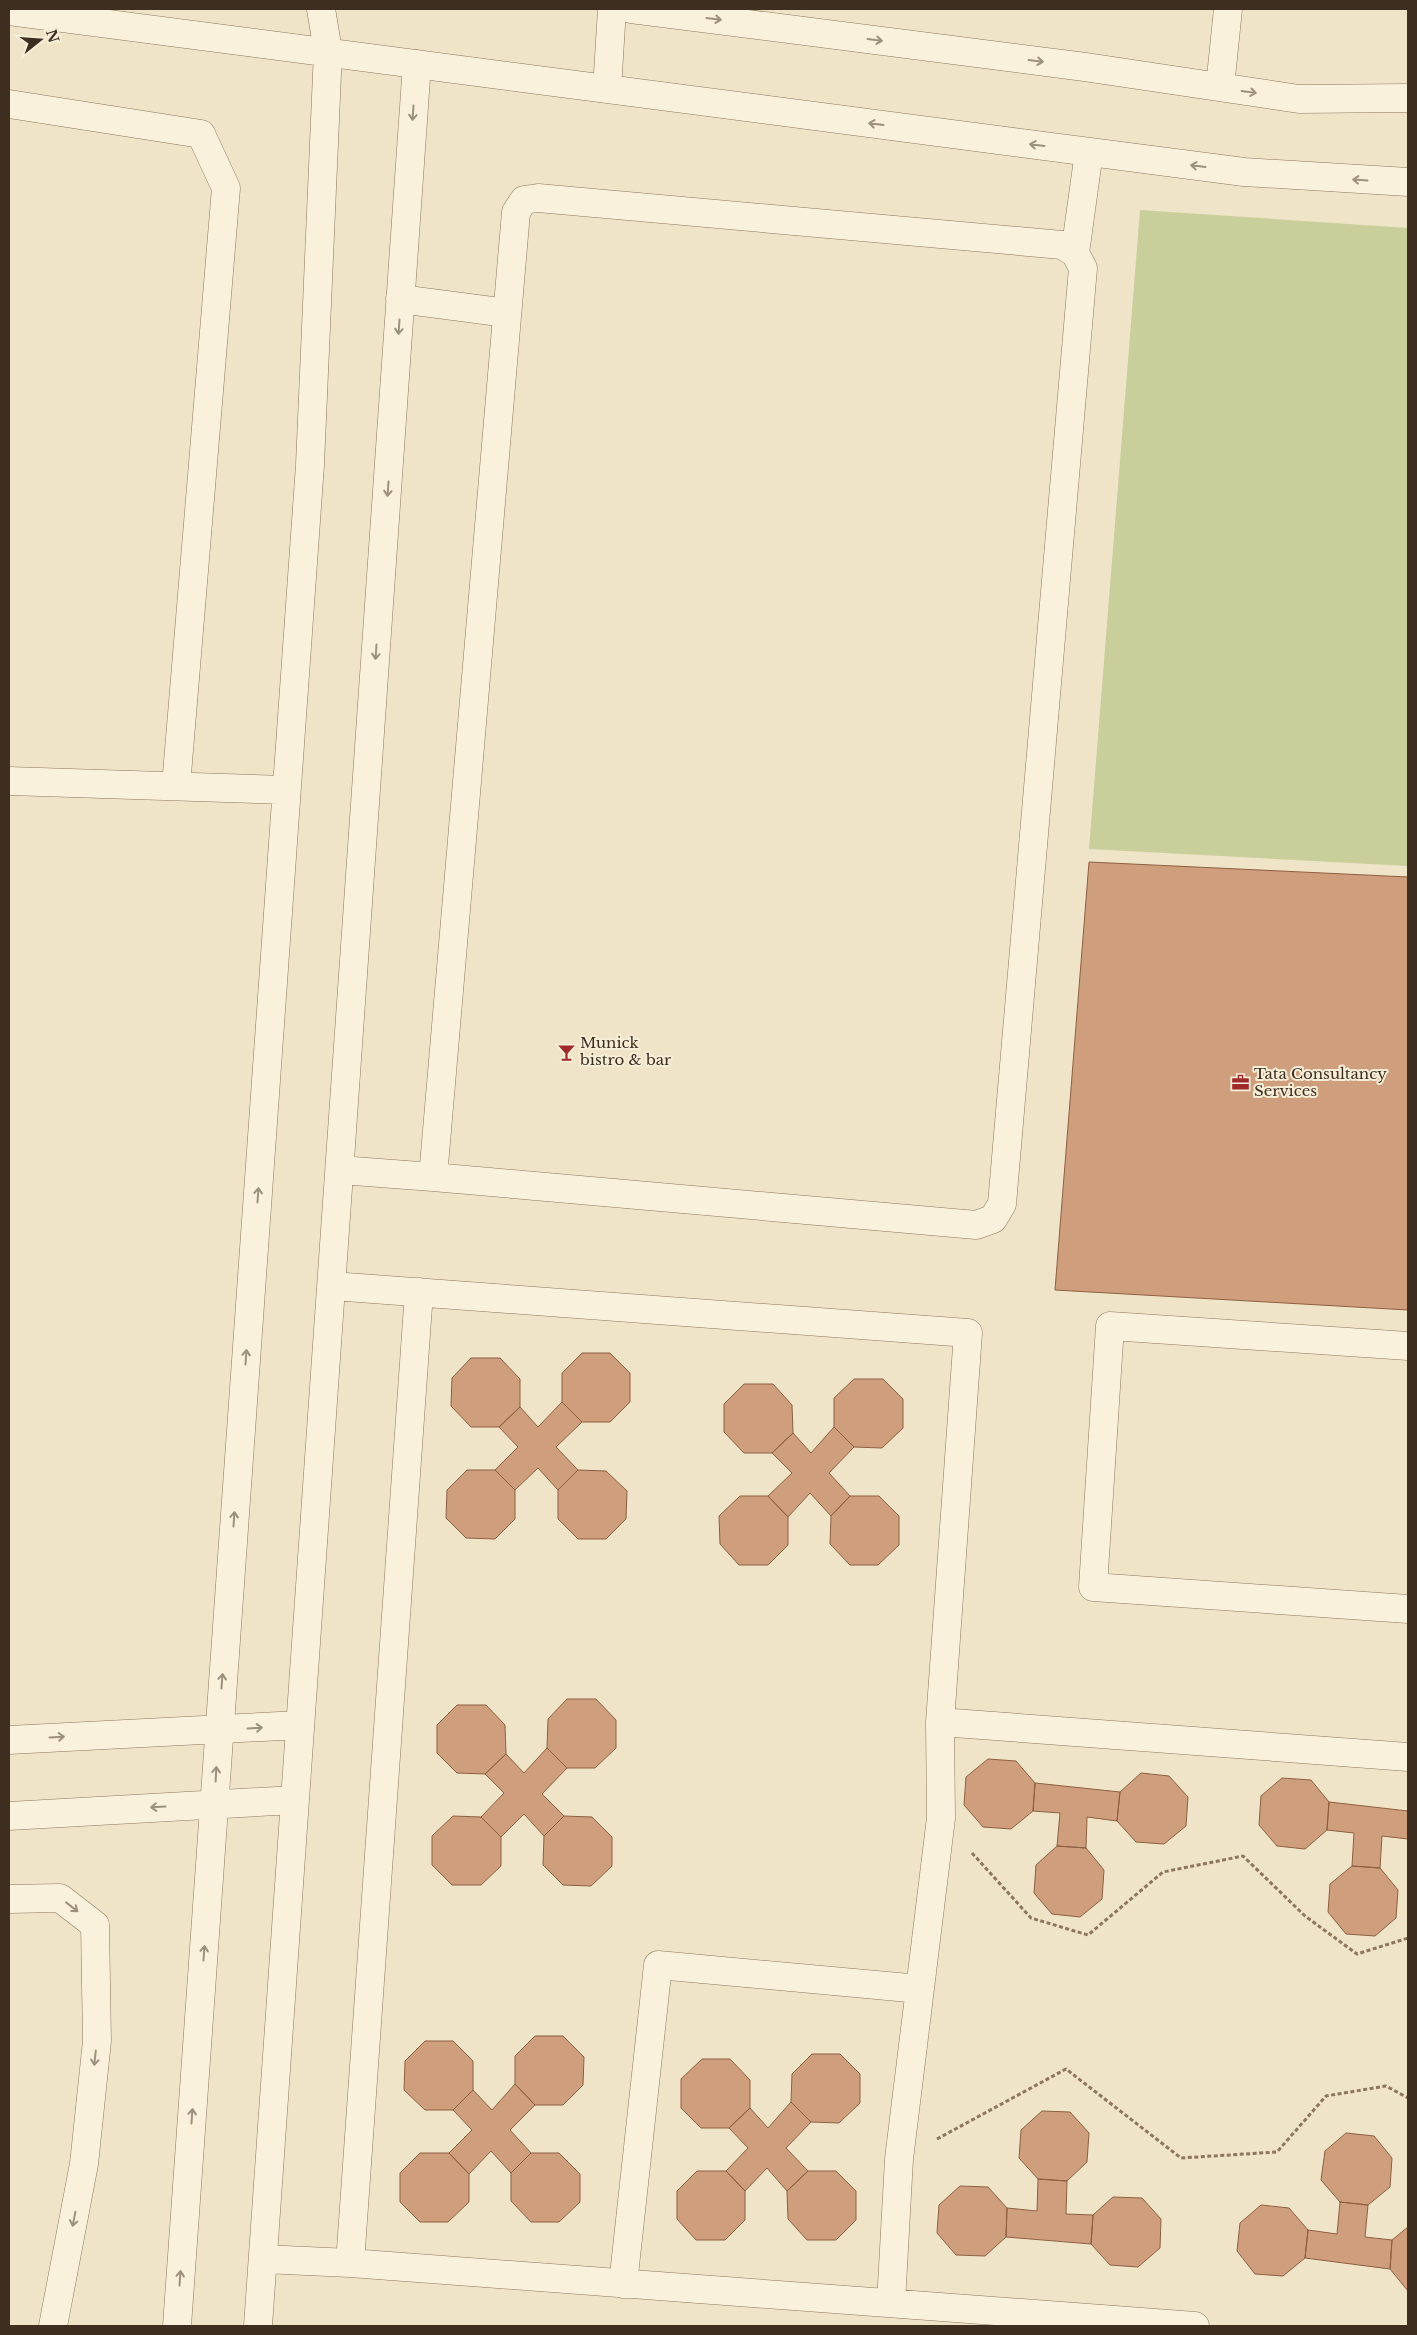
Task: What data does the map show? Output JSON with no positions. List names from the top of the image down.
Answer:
{
  "places": {
    "bar": ["Munick bistro & bar"],
    "office": ["Tata Consultancy Services"]
  },
  "north": "right"
}
